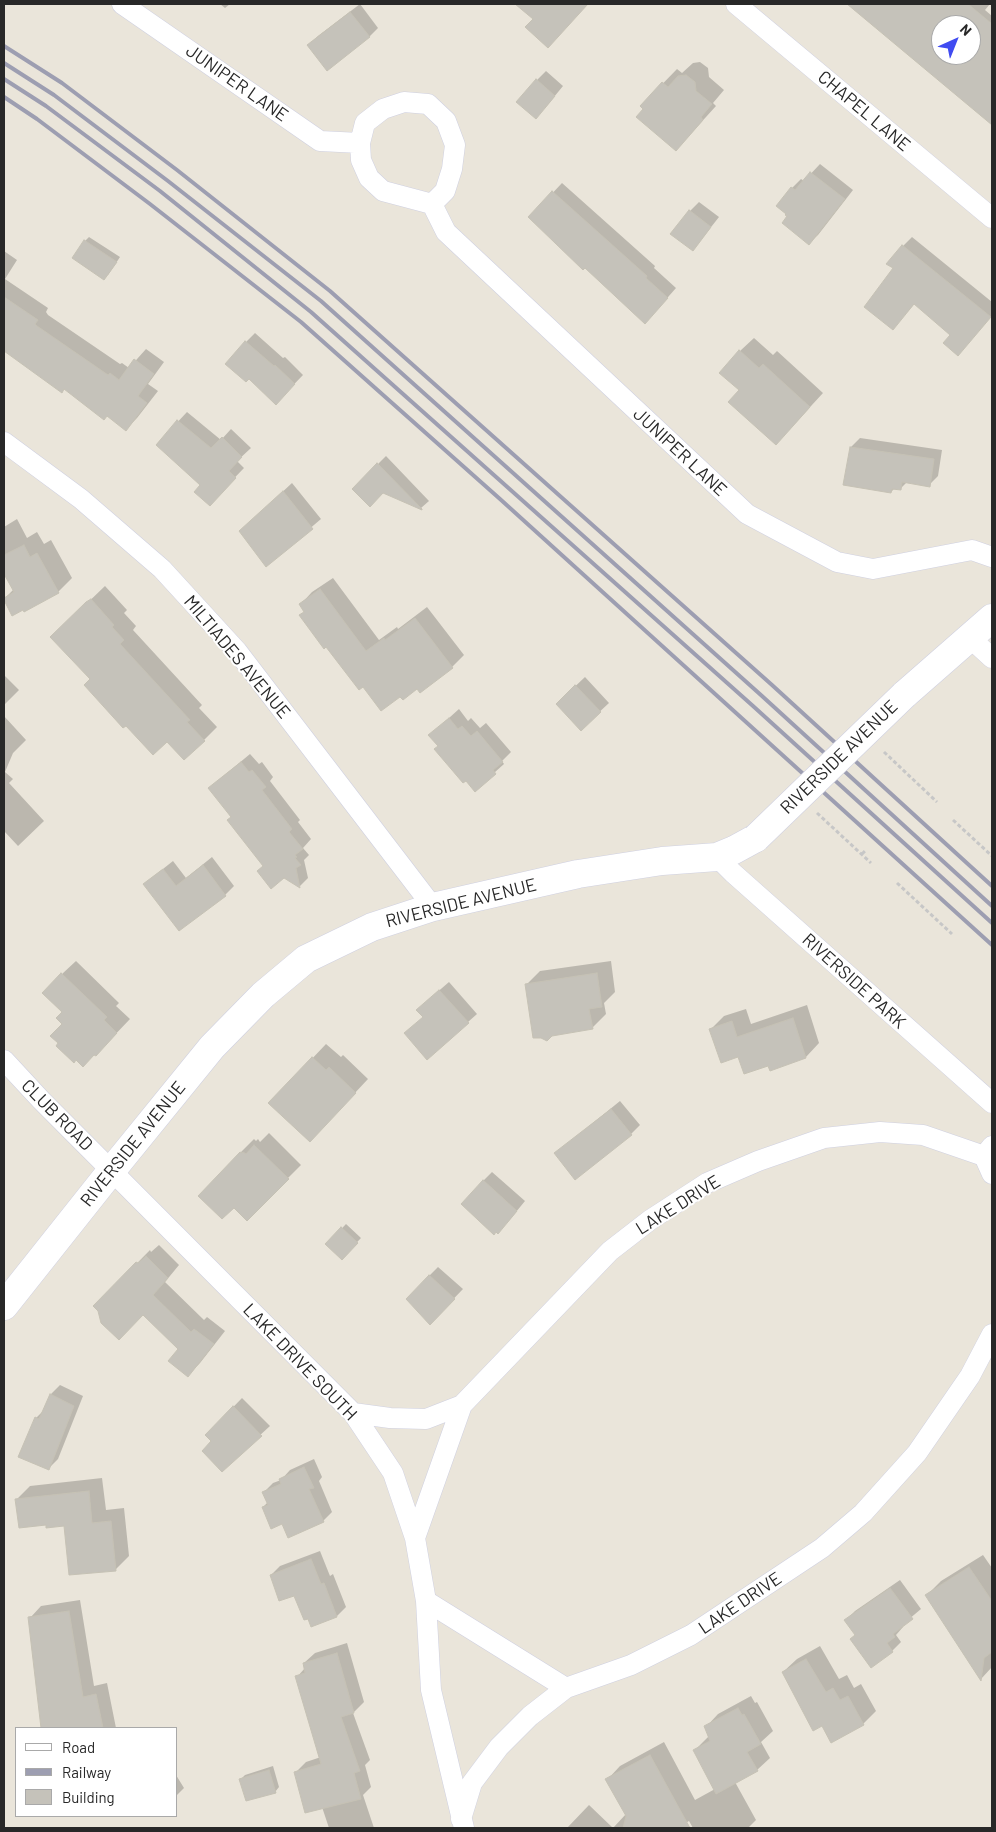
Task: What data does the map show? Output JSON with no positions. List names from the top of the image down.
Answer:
{
  "streets": {
    "street": [
      "JUNIPER LANE",
      "CHAPEL LANE",
      "MILTIADES AVENUE",
      "RIVERSIDE AVENUE",
      "RIVERSIDE PARK",
      "CLUB ROAD",
      "LAKE DRIVE",
      "LAKE DRIVE SOUTH"
    ]
  },
  "crossings": [
    ["MILTIADES AVENUE", "RIVERSIDE AVENUE"],
    ["RIVERSIDE AVENUE", "RIVERSIDE PARK"],
    ["RIVERSIDE AVENUE", "CLUB ROAD"],
    ["RIVERSIDE AVENUE", "LAKE DRIVE SOUTH"],
    ["CLUB ROAD", "LAKE DRIVE SOUTH"],
    ["LAKE DRIVE", "LAKE DRIVE SOUTH"]
  ],
  "legend": ["Road", "Railway", "Building"],
  "north": "top right"
}
